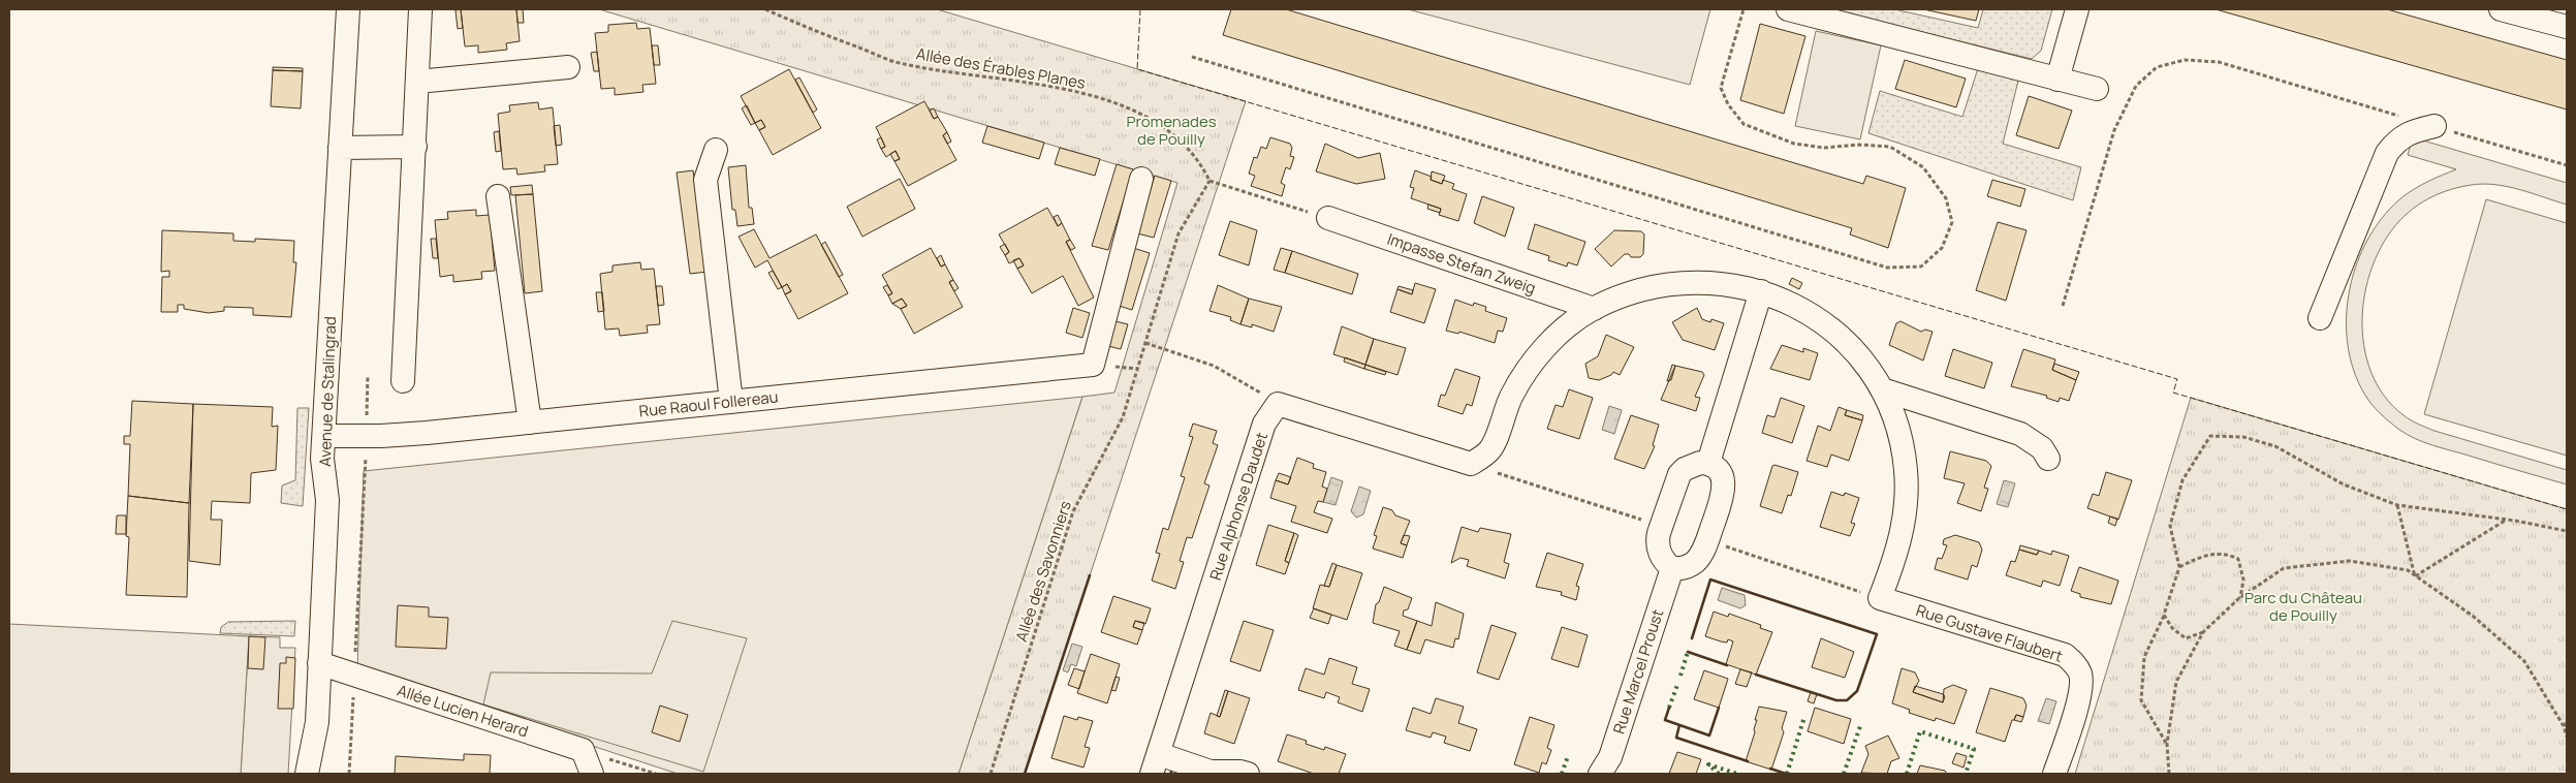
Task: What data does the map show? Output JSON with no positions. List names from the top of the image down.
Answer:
{
  "streets": {
    "street": [
      "Impasse Stefan Zweig",
      "Avenue de Stalingrad",
      "Rue Raoul Follereau",
      "Rue Alphonse Daudet",
      "Rue Gustave Flaubert",
      "Rue Marcel Proust",
      "Allée Lucien Herard"
    ],
    "path": ["Allée des Érables Planes", "Allée des Savonniers"]
  },
  "crossings": [
    ["Allée des Érables Planes", "Allée des Savonniers"],
    ["Avenue de Stalingrad", "Rue Raoul Follereau"],
    ["Avenue de Stalingrad", "Allée Lucien Herard"]
  ],
  "parks": ["Promenades de Pouilly", "Parc du Château de Pouilly"]
}
